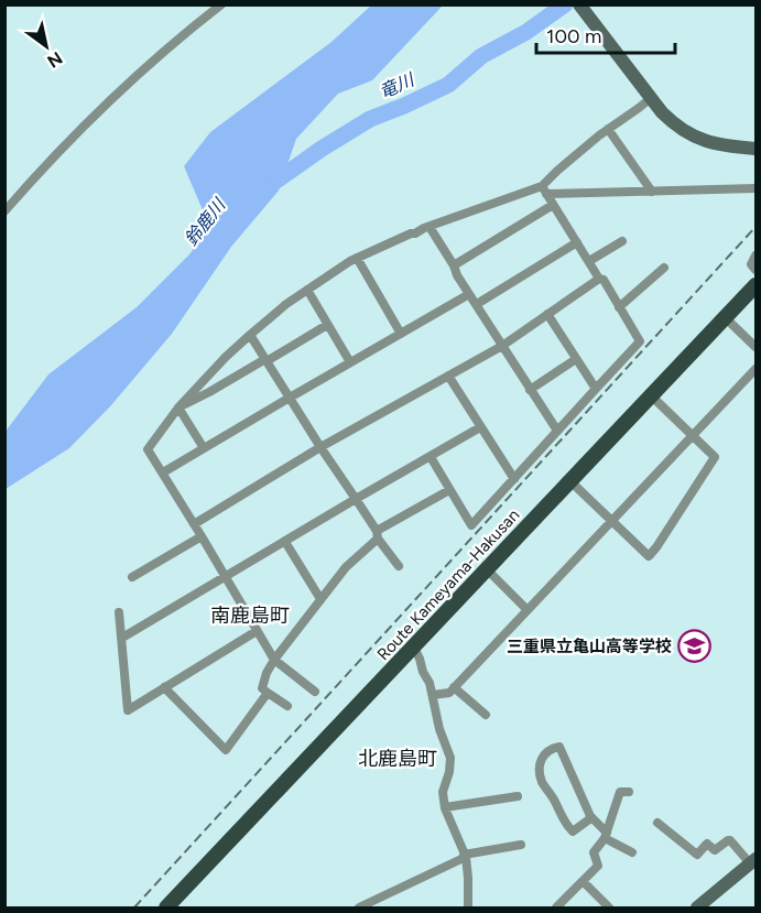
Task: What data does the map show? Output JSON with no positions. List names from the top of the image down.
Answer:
{
  "streets": {
    "main road": ["Route Kameyama-Hakusan"]
  },
  "districts": ["南鹿島町", "北鹿島町"],
  "water": ["竜川", "鈴鹿川"],
  "places": {
    "school or university": ["三重県立亀山高等学校"]
  },
  "scale_bar": "100 m",
  "north": "bottom right"
}
